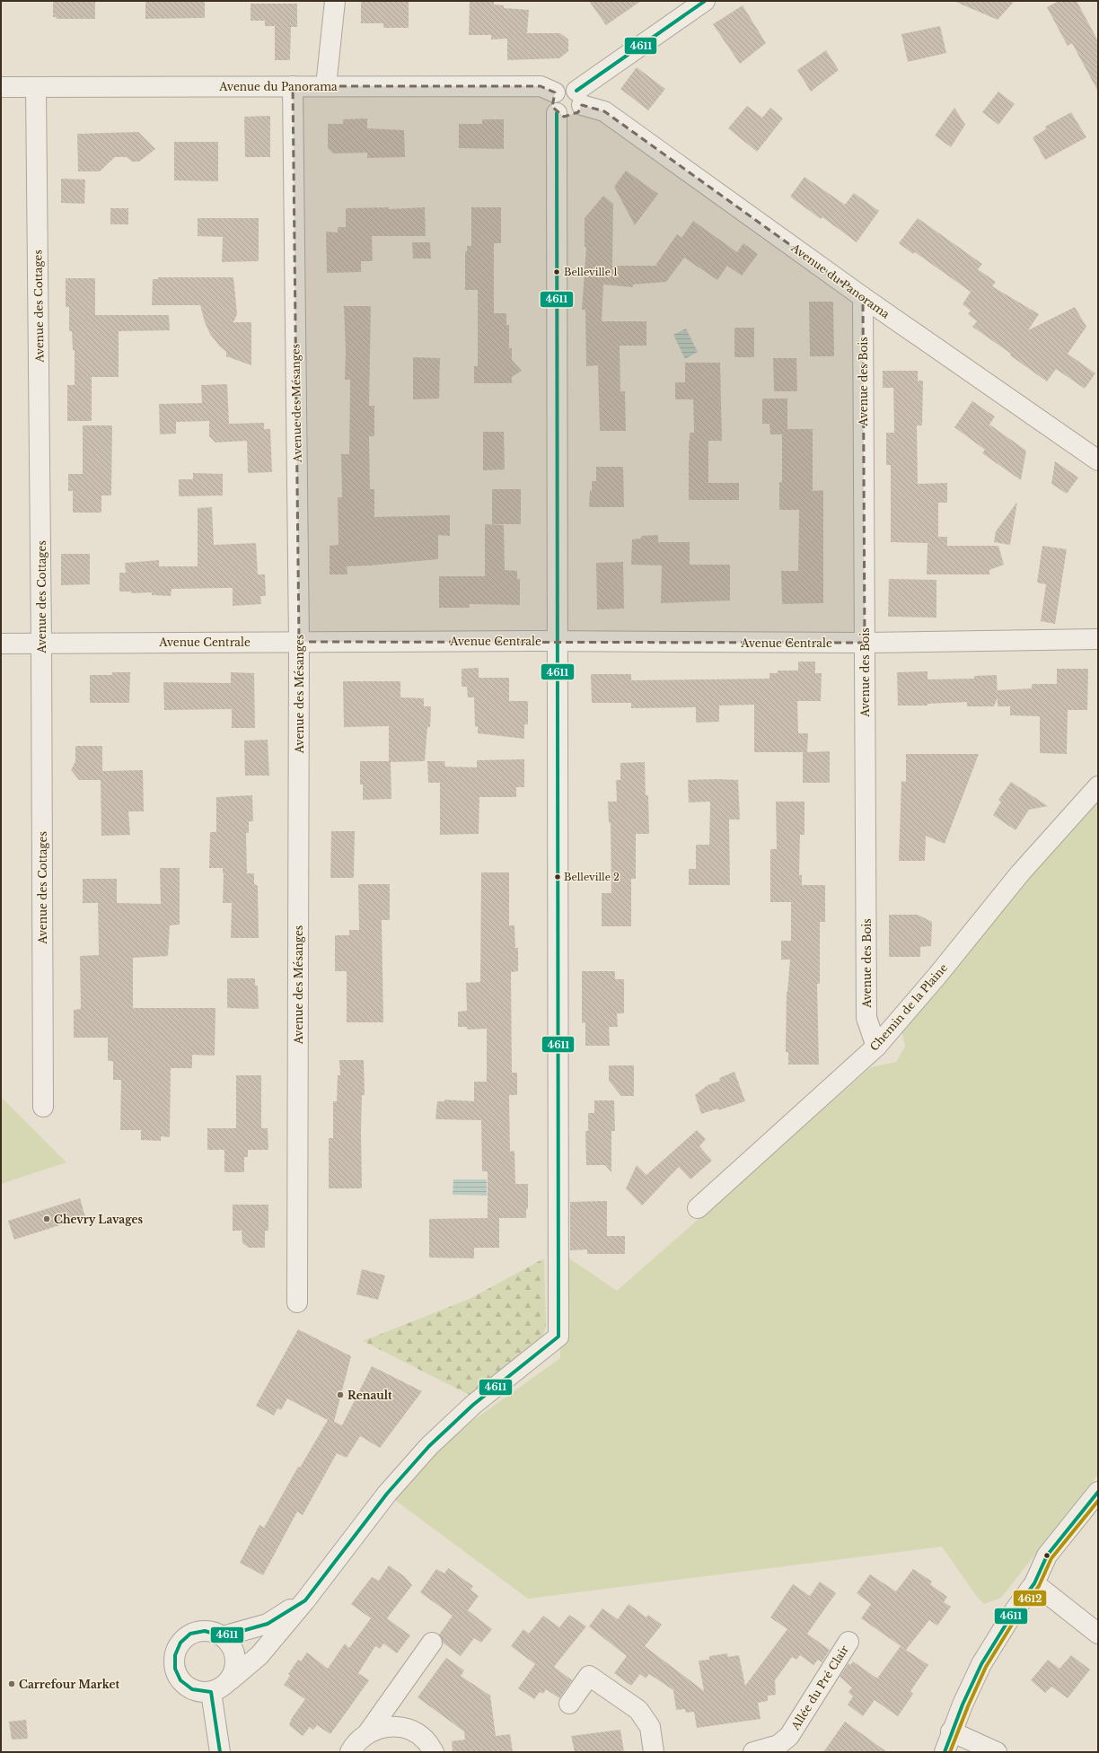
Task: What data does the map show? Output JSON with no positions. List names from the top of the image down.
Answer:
{
  "streets": {
    "street": [
      "Avenue du Panorama",
      "Avenue des Cottages",
      "Avenue des Bois",
      "Avenue des Mésanges",
      "Avenue Centrale",
      "Chemin de la Plaine",
      "Allée du Pré Clair"
    ]
  },
  "crossings": [
    ["Avenue du Panorama", "Avenue des Cottages"],
    ["Avenue du Panorama", "Avenue des Bois"],
    ["Avenue du Panorama", "Avenue des Mésanges"],
    ["Avenue des Cottages", "Avenue Centrale"],
    ["Avenue des Bois", "Avenue Centrale"],
    ["Avenue des Bois", "Chemin de la Plaine"],
    ["Avenue des Mésanges", "Avenue Centrale"]
  ],
  "places": [
    "Belleville 1",
    "Belleville 2",
    "Chevry Lavages",
    "Renault",
    "Carrefour Market"
  ],
  "lines": ["transit line 4611", "transit line 4612"]
}
